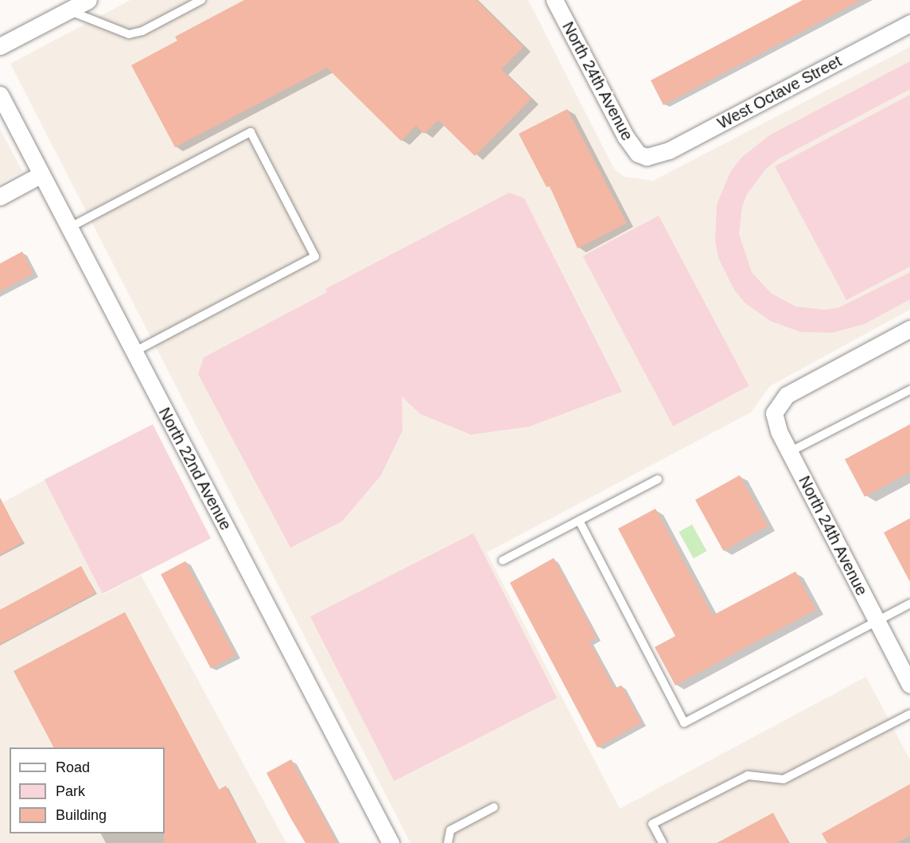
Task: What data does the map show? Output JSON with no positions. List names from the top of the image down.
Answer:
{
  "streets": {
    "street": ["North 24th Avenue", "West Octave Street", "North 22nd Avenue"]
  },
  "crossings": [
    ["North 24th Avenue", "West Octave Street"]
  ],
  "legend": ["Road", "Park", "Building"]
}
